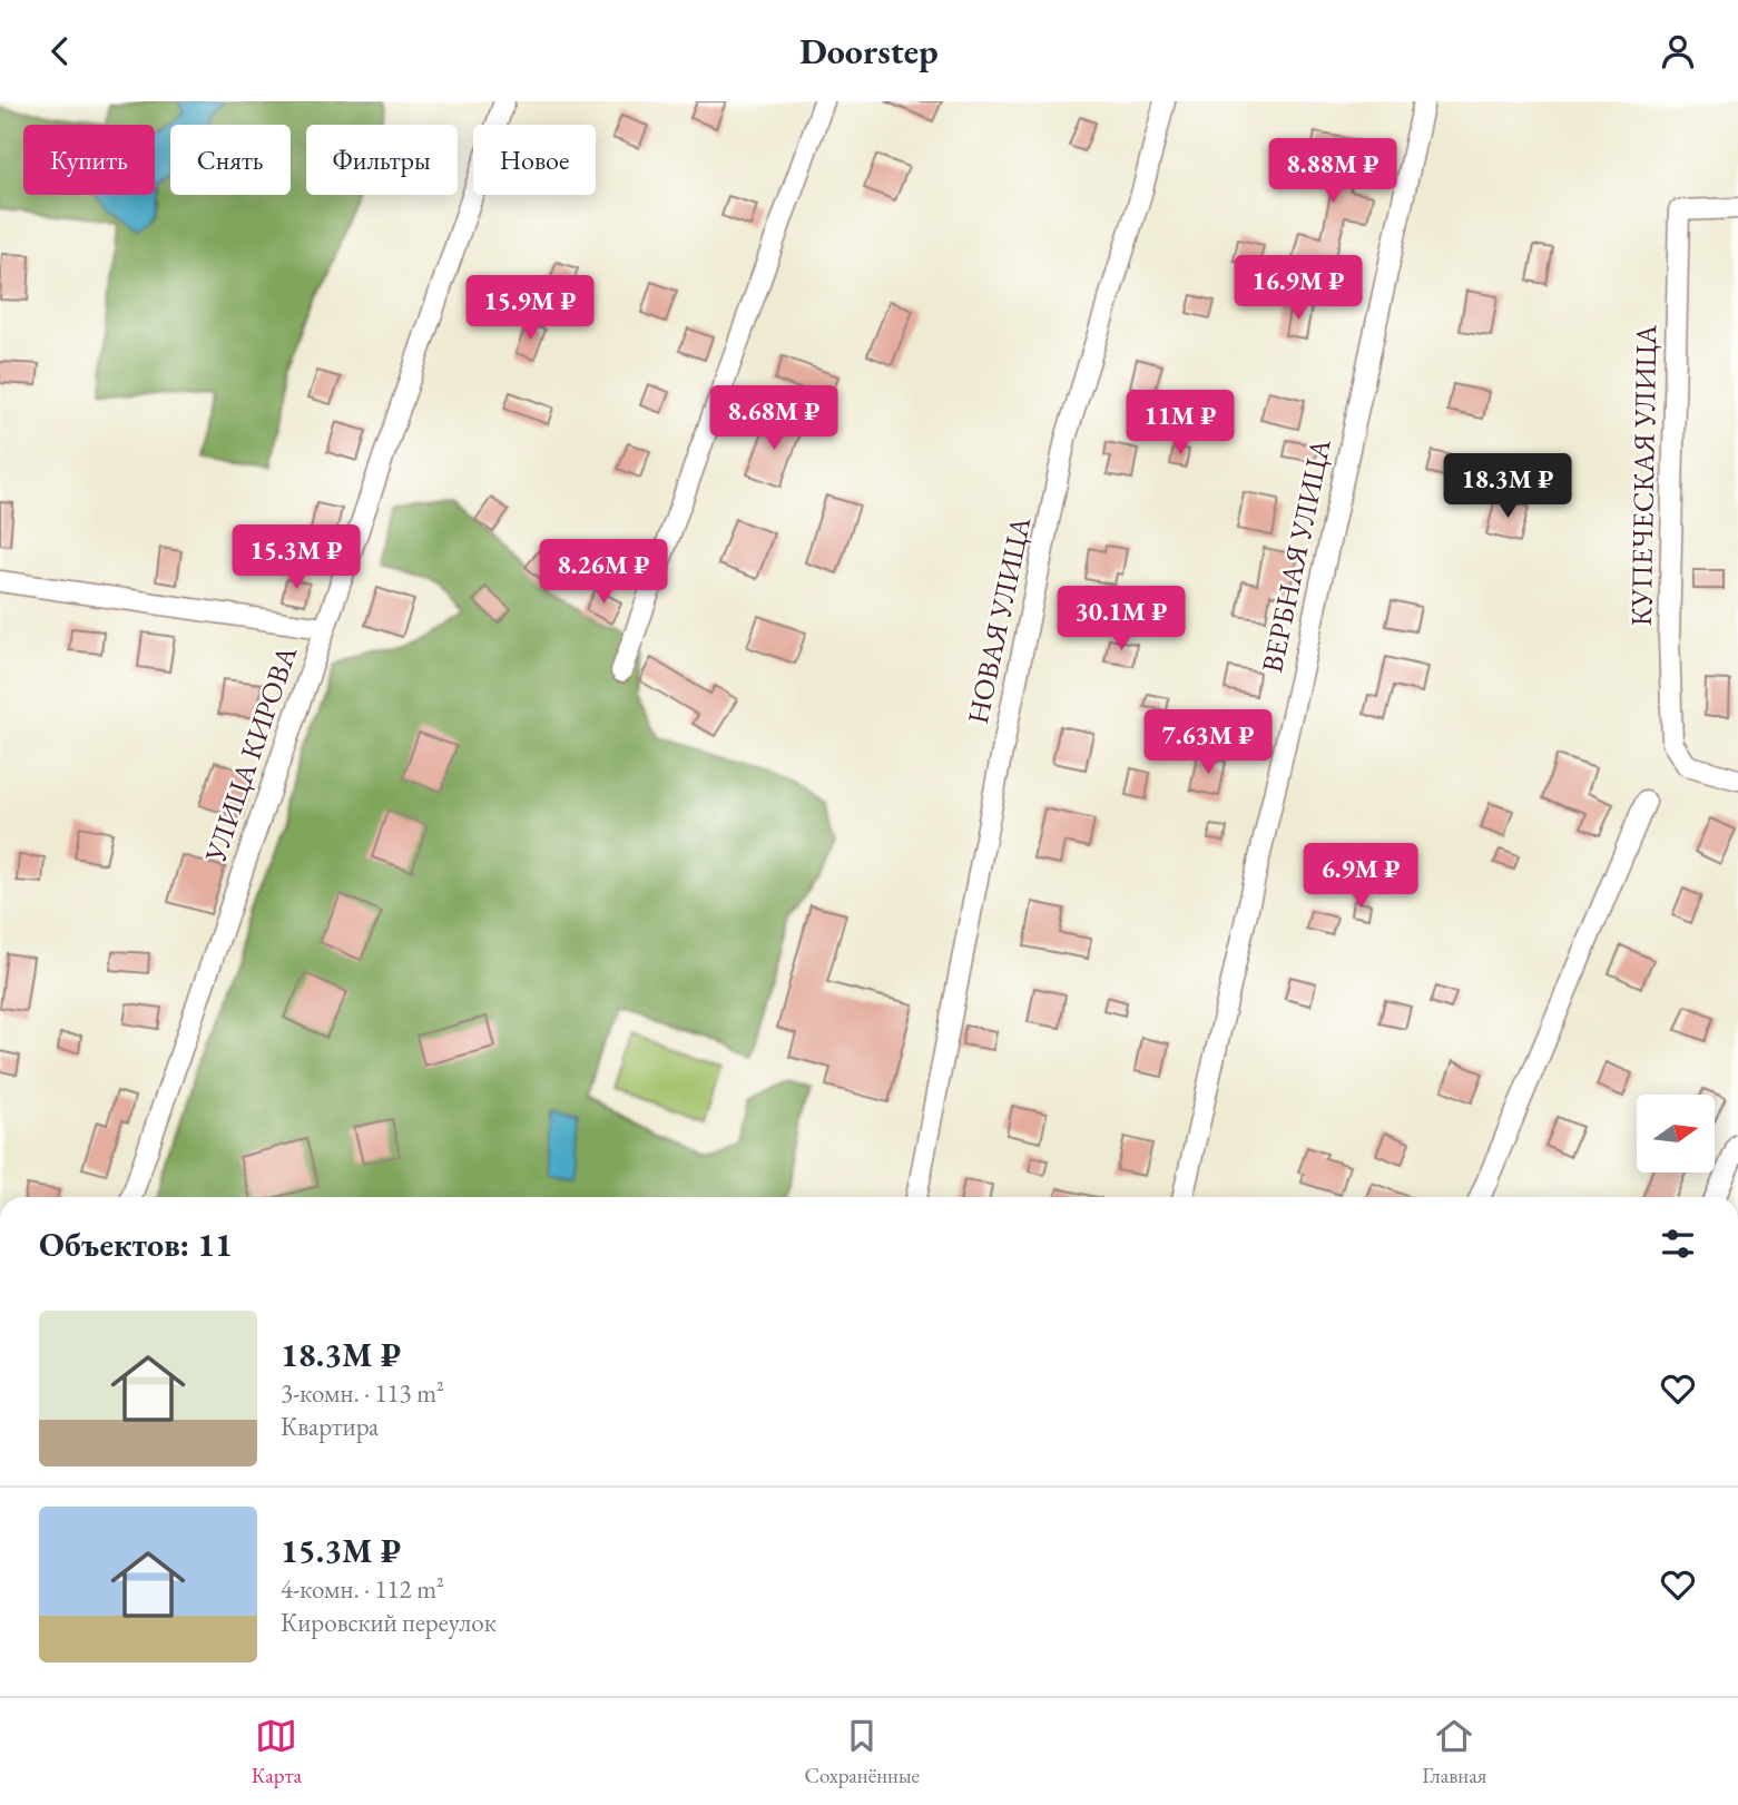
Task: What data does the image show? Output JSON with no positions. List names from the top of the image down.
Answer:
{
  "streets": {
    "street": [
      "КУПЕЧЕСКАЯ УЛИЦА",
      "ВЕРБНАЯ УЛИЦА",
      "НОВАЯ УЛИЦА",
      "УЛИЦА КИРОВА"
    ]
  },
  "north": "right",
  "page": {
    "header": "Doorstep",
    "chip": [
      "Купить",
      "Снять",
      "Фильтры",
      "Новое"
    ],
    "price": [
      "8.88M ₽",
      "16.9M ₽",
      "15.9M ₽",
      "8.68M ₽",
      "11M ₽",
      "18.3M ₽",
      "15.3M ₽",
      "8.26M ₽",
      "30.1M ₽",
      "7.63M ₽",
      "6.9M ₽"
    ],
    "heading": "Объектов: 11",
    "list": [
      {
        "name": "18.3M ₽",
        "note": "3-комн. · 113 m² · Квартира"
      },
      {
        "name": "15.3M ₽",
        "note": "4-комн. · 112 m² · Кировский переулок"
      }
    ],
    "tabs": ["Карта", "Сохранённые", "Главная"]
  }
}
